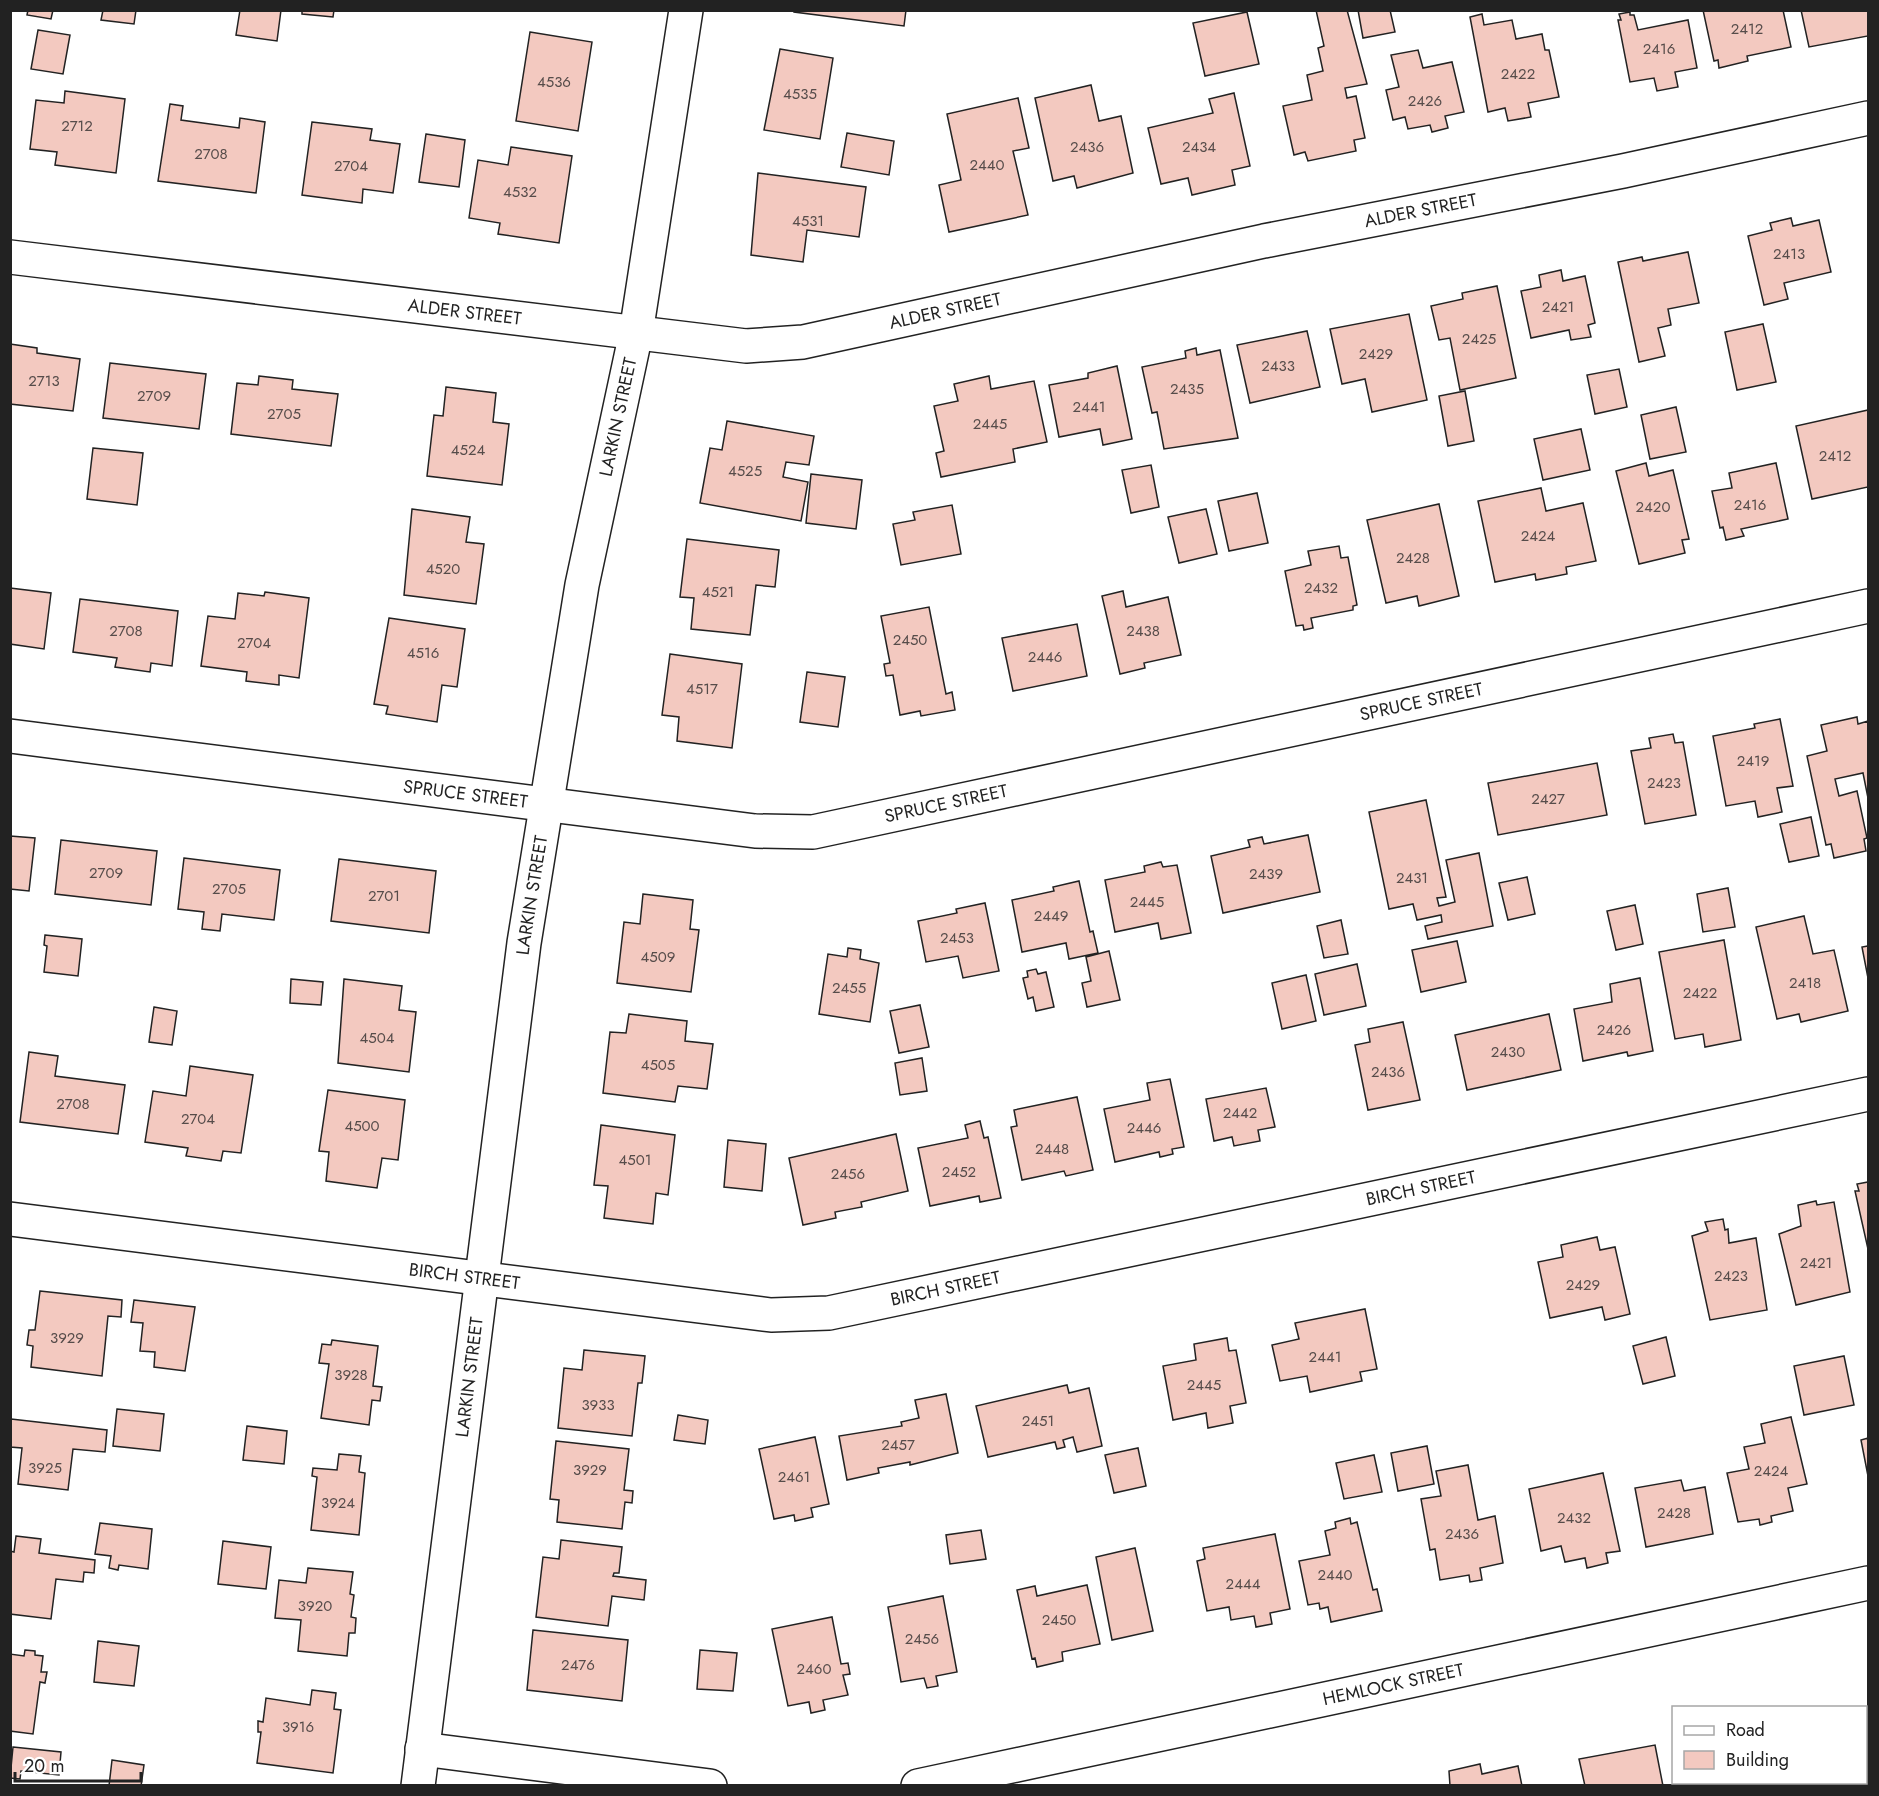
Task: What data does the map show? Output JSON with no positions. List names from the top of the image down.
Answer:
{
  "streets": {
    "street": [
      "ALDER STREET",
      "LARKIN STREET",
      "SPRUCE STREET",
      "BIRCH STREET",
      "HEMLOCK STREET"
    ]
  },
  "crossings": [
    ["ALDER STREET", "LARKIN STREET"],
    ["LARKIN STREET", "SPRUCE STREET"],
    ["LARKIN STREET", "BIRCH STREET"]
  ],
  "house_numbers": [
    "2412",
    "2416",
    "2422",
    "4536",
    "4535",
    "2426",
    "2712",
    "2436",
    "2434",
    "2708",
    "2440",
    "2704",
    "4532",
    "4531",
    "2413",
    "2421",
    "2425",
    "2429",
    "2433",
    "2713",
    "2435",
    "2709",
    "2441",
    "2705",
    "2445",
    "4524",
    "2412",
    "4525",
    "2416",
    "2420",
    "2424",
    "2428",
    "4520",
    "2432",
    "4521",
    "2708",
    "2438",
    "2450",
    "2704",
    "4516",
    "2446",
    "4517",
    "2419",
    "2423",
    "2427",
    "2709",
    "2439",
    "2431",
    "2705",
    "2701",
    "2445",
    "2449",
    "2453",
    "4509",
    "2418",
    "2455",
    "2422",
    "2426",
    "4504",
    "2430",
    "4505",
    "2436",
    "2708",
    "2442",
    "2704",
    "4500",
    "2446",
    "2448",
    "4501",
    "2452",
    "2456",
    "2421",
    "2423",
    "2429",
    "3929",
    "2441",
    "3928",
    "2445",
    "3933",
    "2451",
    "2457",
    "3925",
    "3929",
    "2424",
    "2461",
    "3924",
    "2428",
    "2432",
    "2436",
    "2440",
    "2444",
    "3920",
    "2450",
    "2456",
    "2476",
    "2460",
    "3916"
  ],
  "legend": ["Road", "Building"],
  "scale_bar": "20 m"
}
